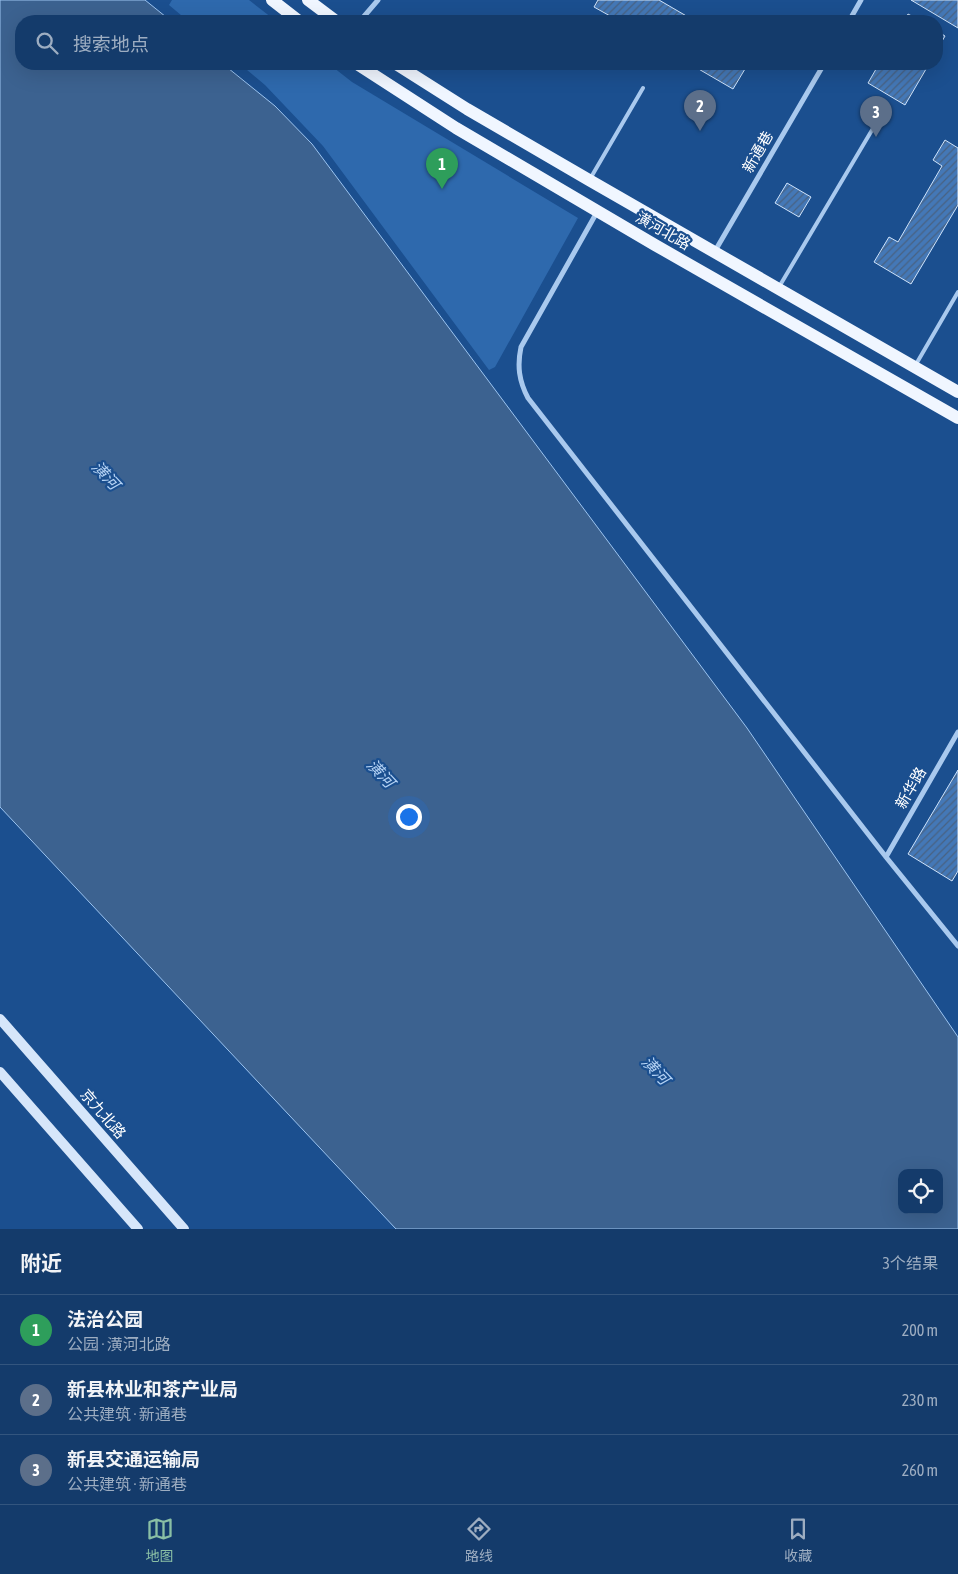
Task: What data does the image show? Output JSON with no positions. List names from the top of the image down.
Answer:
{
  "streets": {
    "main road": ["潢河北路", "京九北路"],
    "street": ["新通巷", "新华路"]
  },
  "crossings": [
    ["新通巷", "潢河北路"]
  ],
  "water": ["潢河"],
  "page": {
    "search": "搜索地点",
    "pins": ["2", "3", "1"],
    "heading": ["附近", "3个结果"],
    "list": [
      {
        "mark": "1",
        "name": "法治公园",
        "note": "公园 · 潢河北路",
        "value": "200 m"
      },
      {
        "mark": "2",
        "name": "新县林业和茶产业局",
        "note": "公共建筑 · 新通巷",
        "value": "230 m"
      },
      {
        "mark": "3",
        "name": "新县交通运输局",
        "note": "公共建筑 · 新通巷",
        "value": "260 m"
      }
    ],
    "nav": ["地图", "路线", "收藏"]
  }
}
